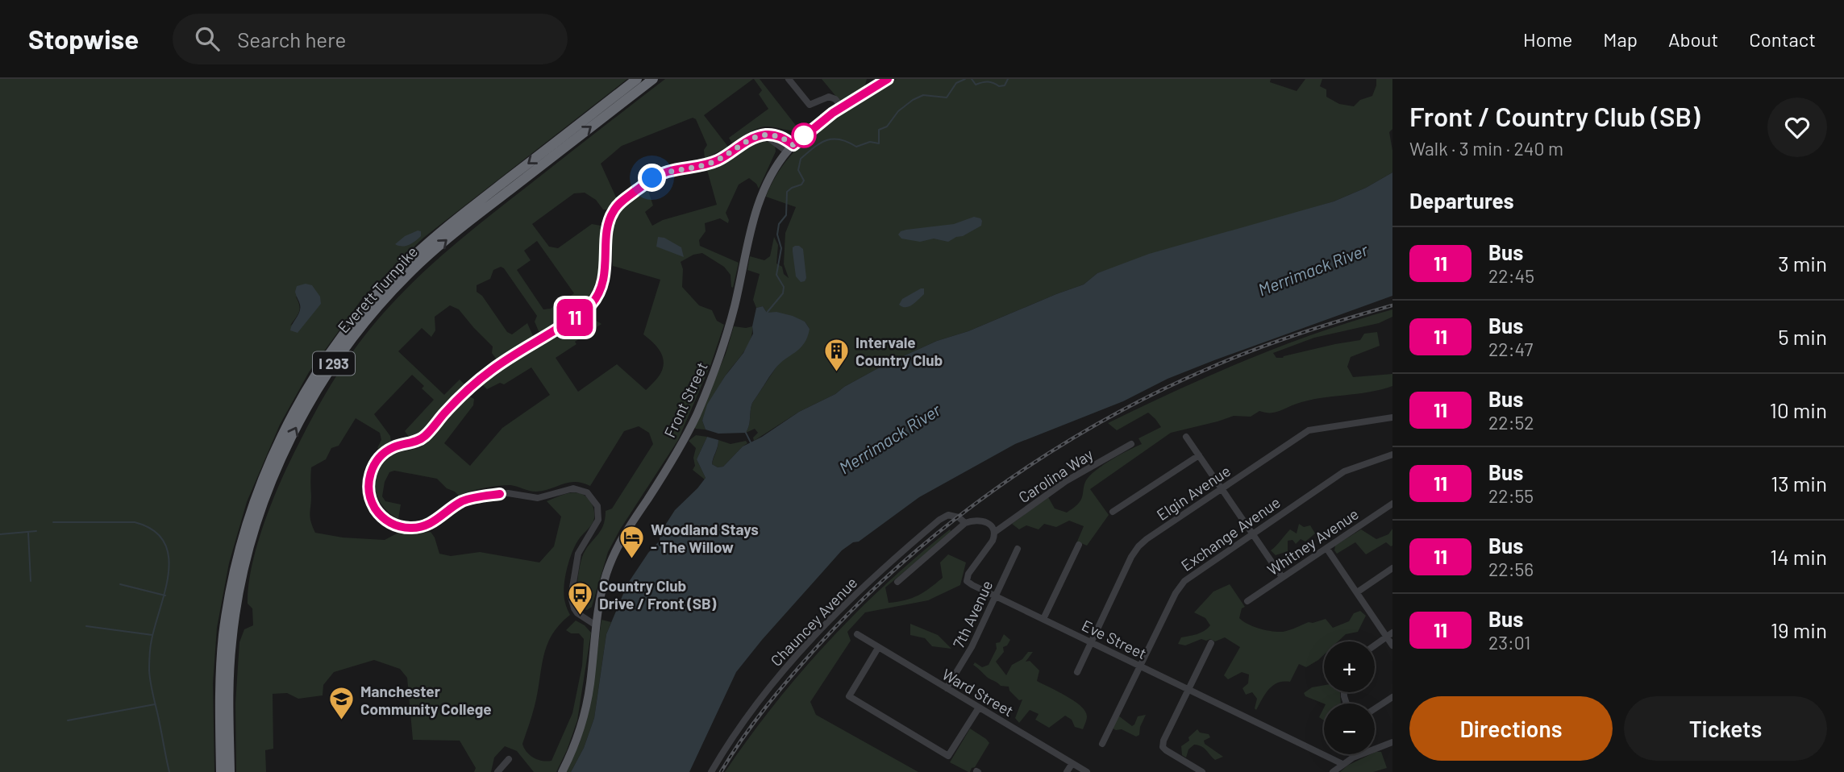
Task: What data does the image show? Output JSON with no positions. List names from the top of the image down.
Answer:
{
  "streets": {
    "highway": ["Everett Turnpike", "I 293"],
    "main road": ["Front Street"],
    "street": [
      "Carolina Way",
      "Elgin Avenue",
      "Exchange Avenue",
      "Whitney Avenue",
      "7th Avenue",
      "Chauncey Avenue",
      "Eve Street",
      "Ward Street"
    ]
  },
  "crossings": [
    ["Carolina Way", "Eve Street"],
    ["Elgin Avenue", "Eve Street"],
    ["Exchange Avenue", "Eve Street"],
    ["7th Avenue", "Eve Street"],
    ["7th Avenue", "Ward Street"]
  ],
  "water": ["Merrimack River"],
  "places": {
    "building": ["Intervale Country Club"],
    "hotel": ["Woodland Stays - The Willow"],
    "bus stop": ["Country Club Drive / Front (SB)"],
    "school or university": ["Manchester Community College"]
  },
  "lines": ["bus line 11"],
  "page": {
    "header": "Stopwise",
    "search": "Search here",
    "nav": [
      "Home",
      "Map",
      "About",
      "Contact"
    ],
    "on_map": "11",
    "heading": [
      ["Front / Country Club (SB)", "Walk · 3 min · 240 m"],
      "Departures"
    ],
    "list": [
      {
        "mark": "11",
        "name": "Bus",
        "note": "22:45",
        "value": "3 min"
      },
      {
        "mark": "11",
        "name": "Bus",
        "note": "22:47",
        "value": "5 min"
      },
      {
        "mark": "11",
        "name": "Bus",
        "note": "22:52",
        "value": "10 min"
      },
      {
        "mark": "11",
        "name": "Bus",
        "note": "22:55",
        "value": "13 min"
      },
      {
        "mark": "11",
        "name": "Bus",
        "note": "22:56",
        "value": "14 min"
      },
      {
        "mark": "11",
        "name": "Bus",
        "note": "23:01",
        "value": "19 min"
      }
    ],
    "map_buttons": ["+", "−"],
    "buttons": ["Directions", "Tickets"]
  }
}
